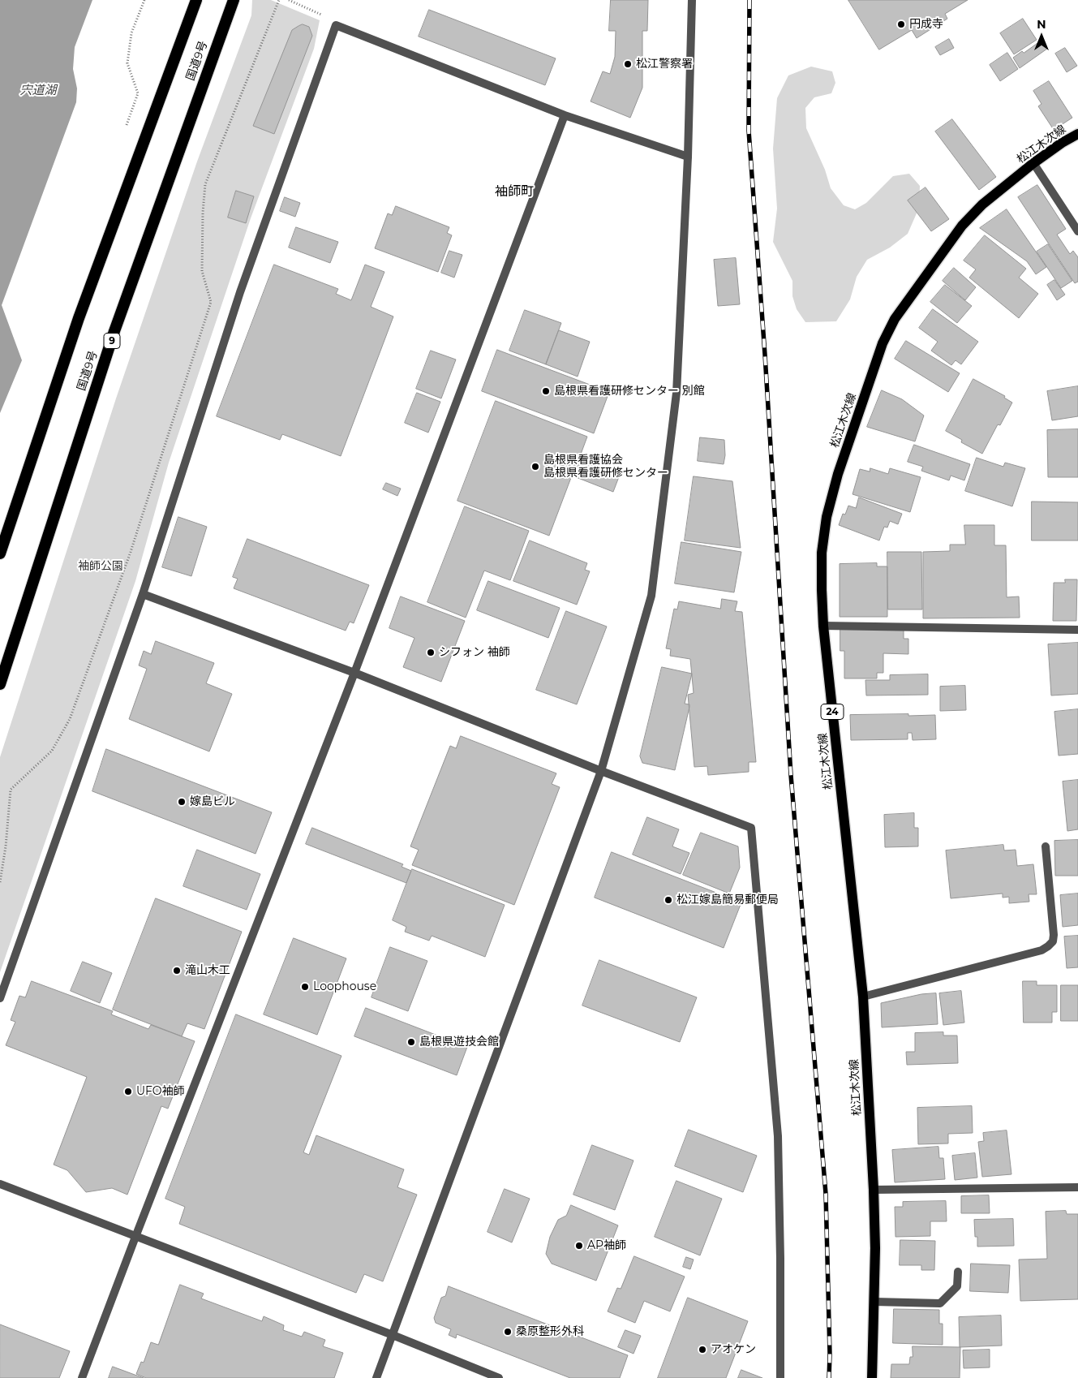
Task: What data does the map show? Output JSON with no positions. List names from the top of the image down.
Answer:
{
  "streets": {
    "highway": ["国道9号", "9"],
    "main road": ["松江木次線", "24"]
  },
  "districts": ["袖師町"],
  "water": ["宍道湖"],
  "parks": ["袖師公園"],
  "places": [
    "円成寺",
    "松江警察署",
    "島根県看護研修センター 別館",
    "島根県看護協会 島根県看護研修センター",
    "シフォン 袖師",
    "嫁島ビル",
    "松江嫁島簡易郵便局",
    "滝山木工",
    "Loophouse",
    "島根県遊技会館",
    "UFO袖師",
    "AP袖師",
    "桑原整形外科",
    "アオケン"
  ],
  "north": "top"
}
